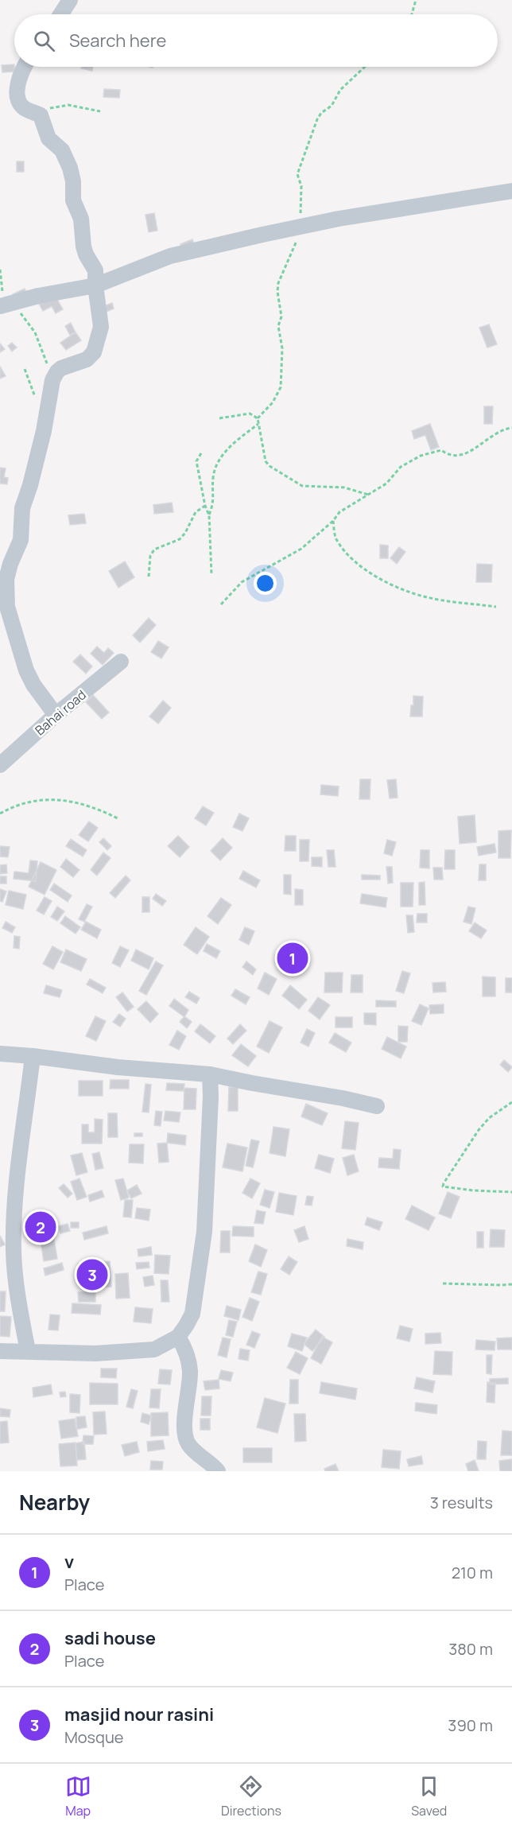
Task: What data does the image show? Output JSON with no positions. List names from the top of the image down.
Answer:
{
  "streets": {
    "street": ["Bahai road"]
  },
  "page": {
    "search": "Search here",
    "pins": ["1", "2", "3"],
    "heading": ["Nearby", "3 results"],
    "list": [
      {
        "mark": "1",
        "name": "v",
        "note": "Place",
        "value": "210 m"
      },
      {
        "mark": "2",
        "name": "sadi house",
        "note": "Place",
        "value": "380 m"
      },
      {
        "mark": "3",
        "name": "masjid nour rasini",
        "note": "Mosque",
        "value": "390 m"
      }
    ],
    "nav": ["Map", "Directions", "Saved"]
  }
}
